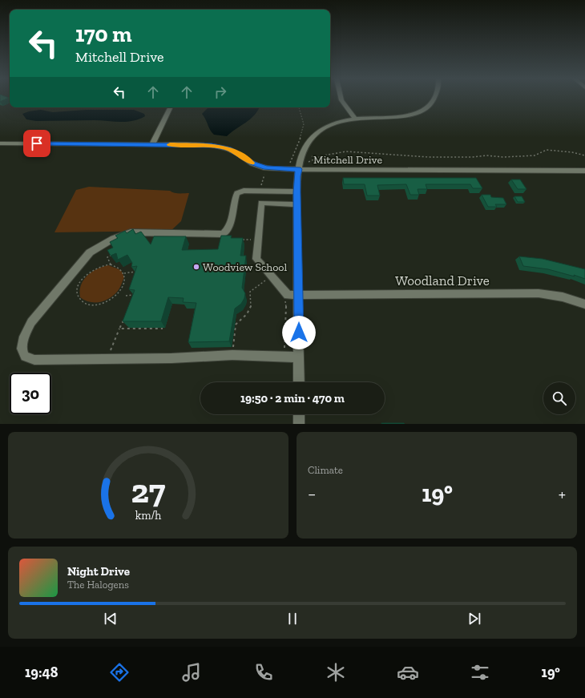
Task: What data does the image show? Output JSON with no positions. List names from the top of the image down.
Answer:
{
  "streets": {
    "street": ["Mitchell Drive", "Woodland Drive"]
  },
  "places": ["Woodview School"],
  "page": {
    "turn": ["170 m", "Mitchell Drive"],
    "limit": "30",
    "trip": "19:50 · 2 min · 470 m",
    "tile": "Climate",
    "heat": ["−", "19°", "+"],
    "song": ["Night Drive", "The Halogens"],
    "tabs": ["19:48", "19°"],
    "gauge": ["27", "km/h"]
  }
}
